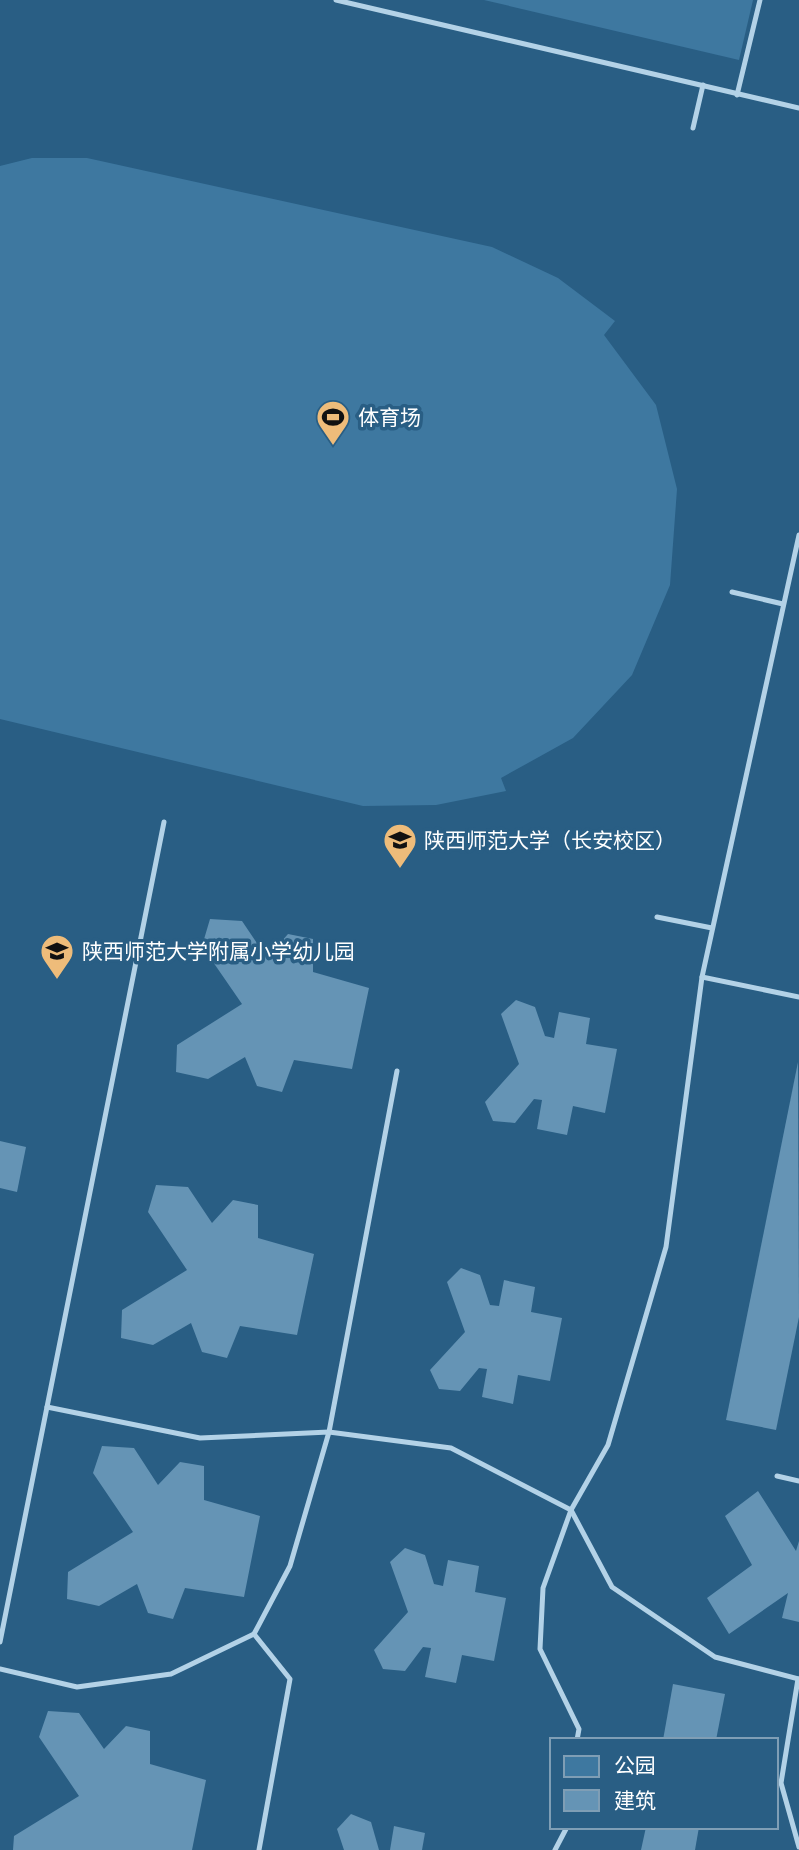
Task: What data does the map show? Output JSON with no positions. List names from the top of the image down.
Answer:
{
  "places": {
    "sports": ["体育场"],
    "school or university": ["陕西师范大学（长安校区）", "陕西师范大学附属小学幼儿园"]
  },
  "legend": ["公园", "建筑"]
}
